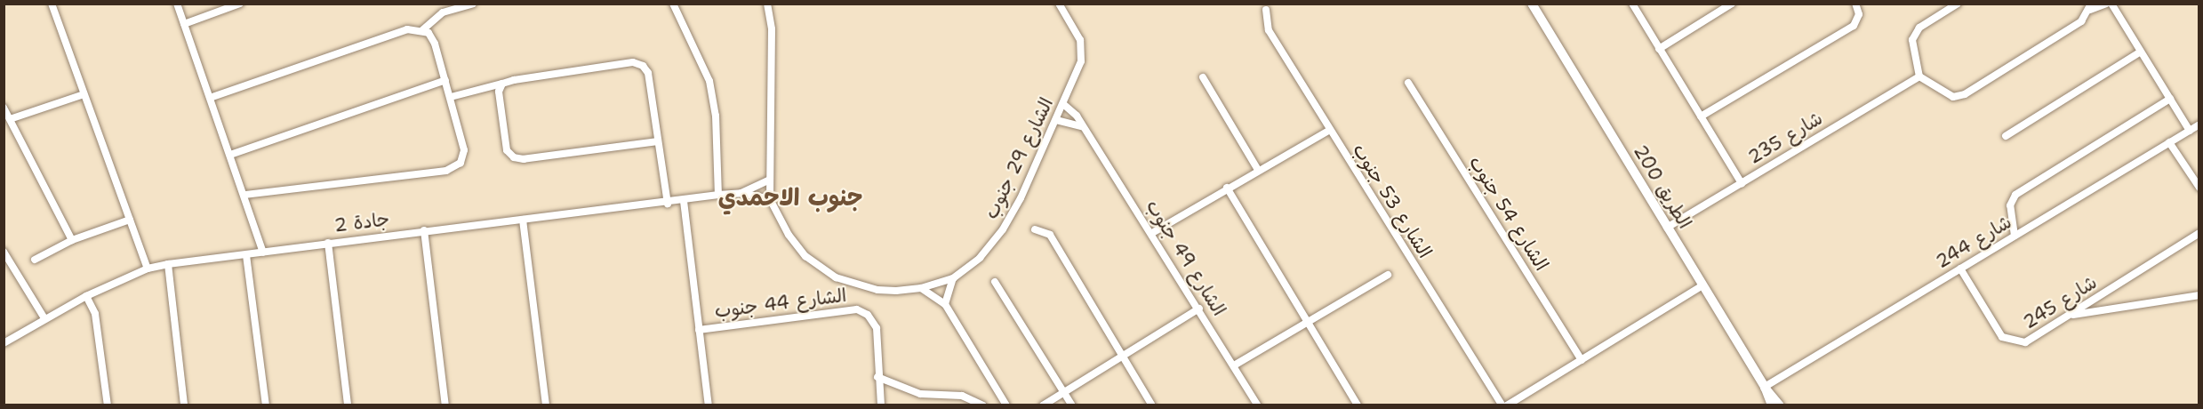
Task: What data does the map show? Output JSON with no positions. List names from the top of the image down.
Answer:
{
  "streets": {
    "main road": ["الطريق 200"],
    "street": [
      "شارع 235",
      "الشارع 29 جنوب",
      "الشارع 53 جنوب",
      "الشارع 54 جنوب",
      "جادة 2",
      "شارع 244",
      "الشارع 49 جنوب",
      "شارع 245",
      "الشارع 44 جنوب"
    ]
  },
  "crossings": [
    ["شارع 235", "الطريق 200"],
    ["الشارع 29 جنوب", "جادة 2"],
    ["الشارع 29 جنوب", "الشارع 49 جنوب"],
    ["الطريق 200", "شارع 244"],
    ["شارع 244", "شارع 245"]
  ],
  "districts": ["جنوب الاحمدي"]
}
